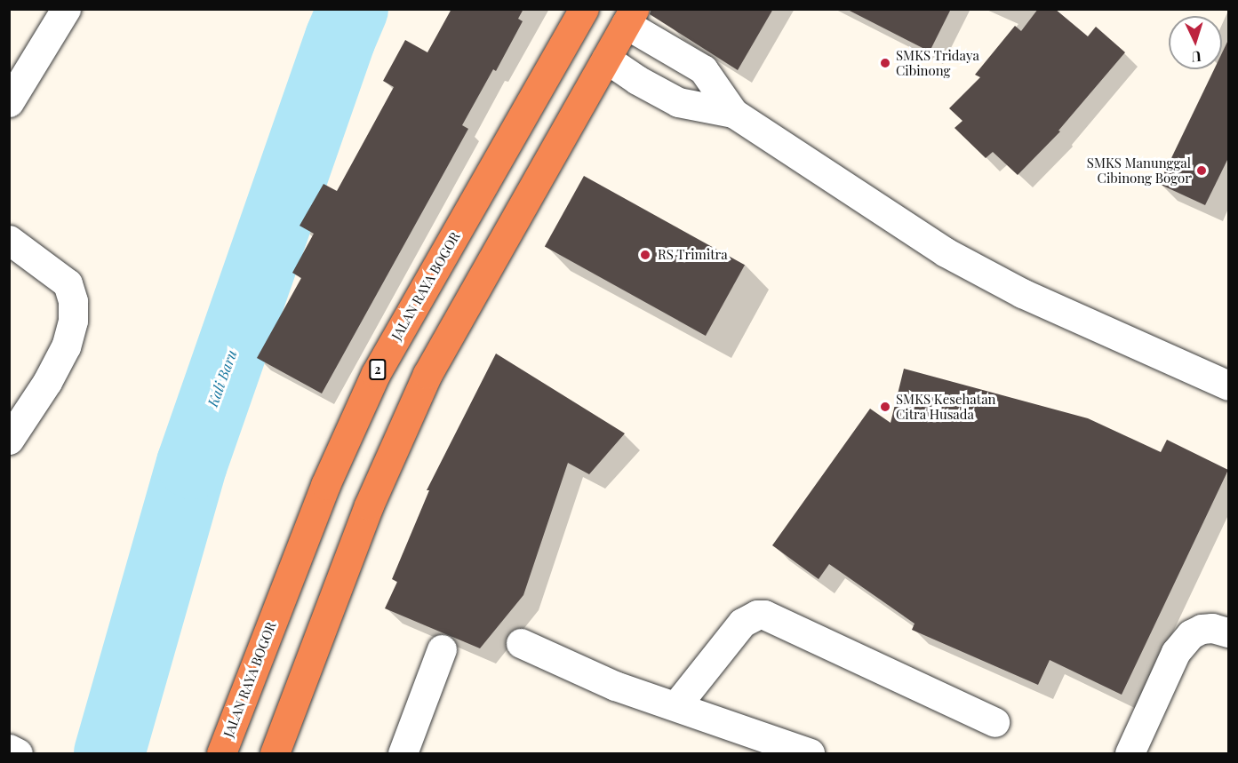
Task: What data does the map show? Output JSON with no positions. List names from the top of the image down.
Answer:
{
  "streets": {
    "highway": ["JALAN RAYA BOGOR", "2"]
  },
  "water": ["Kali Baru"],
  "places": [
    "SMKS Tridaya Cibinong",
    "SMKS Manunggal Cibinong Bogor",
    "RS Trimitra",
    "SMKS Kesehatan Citra Husada"
  ],
  "north": "bottom"
}
